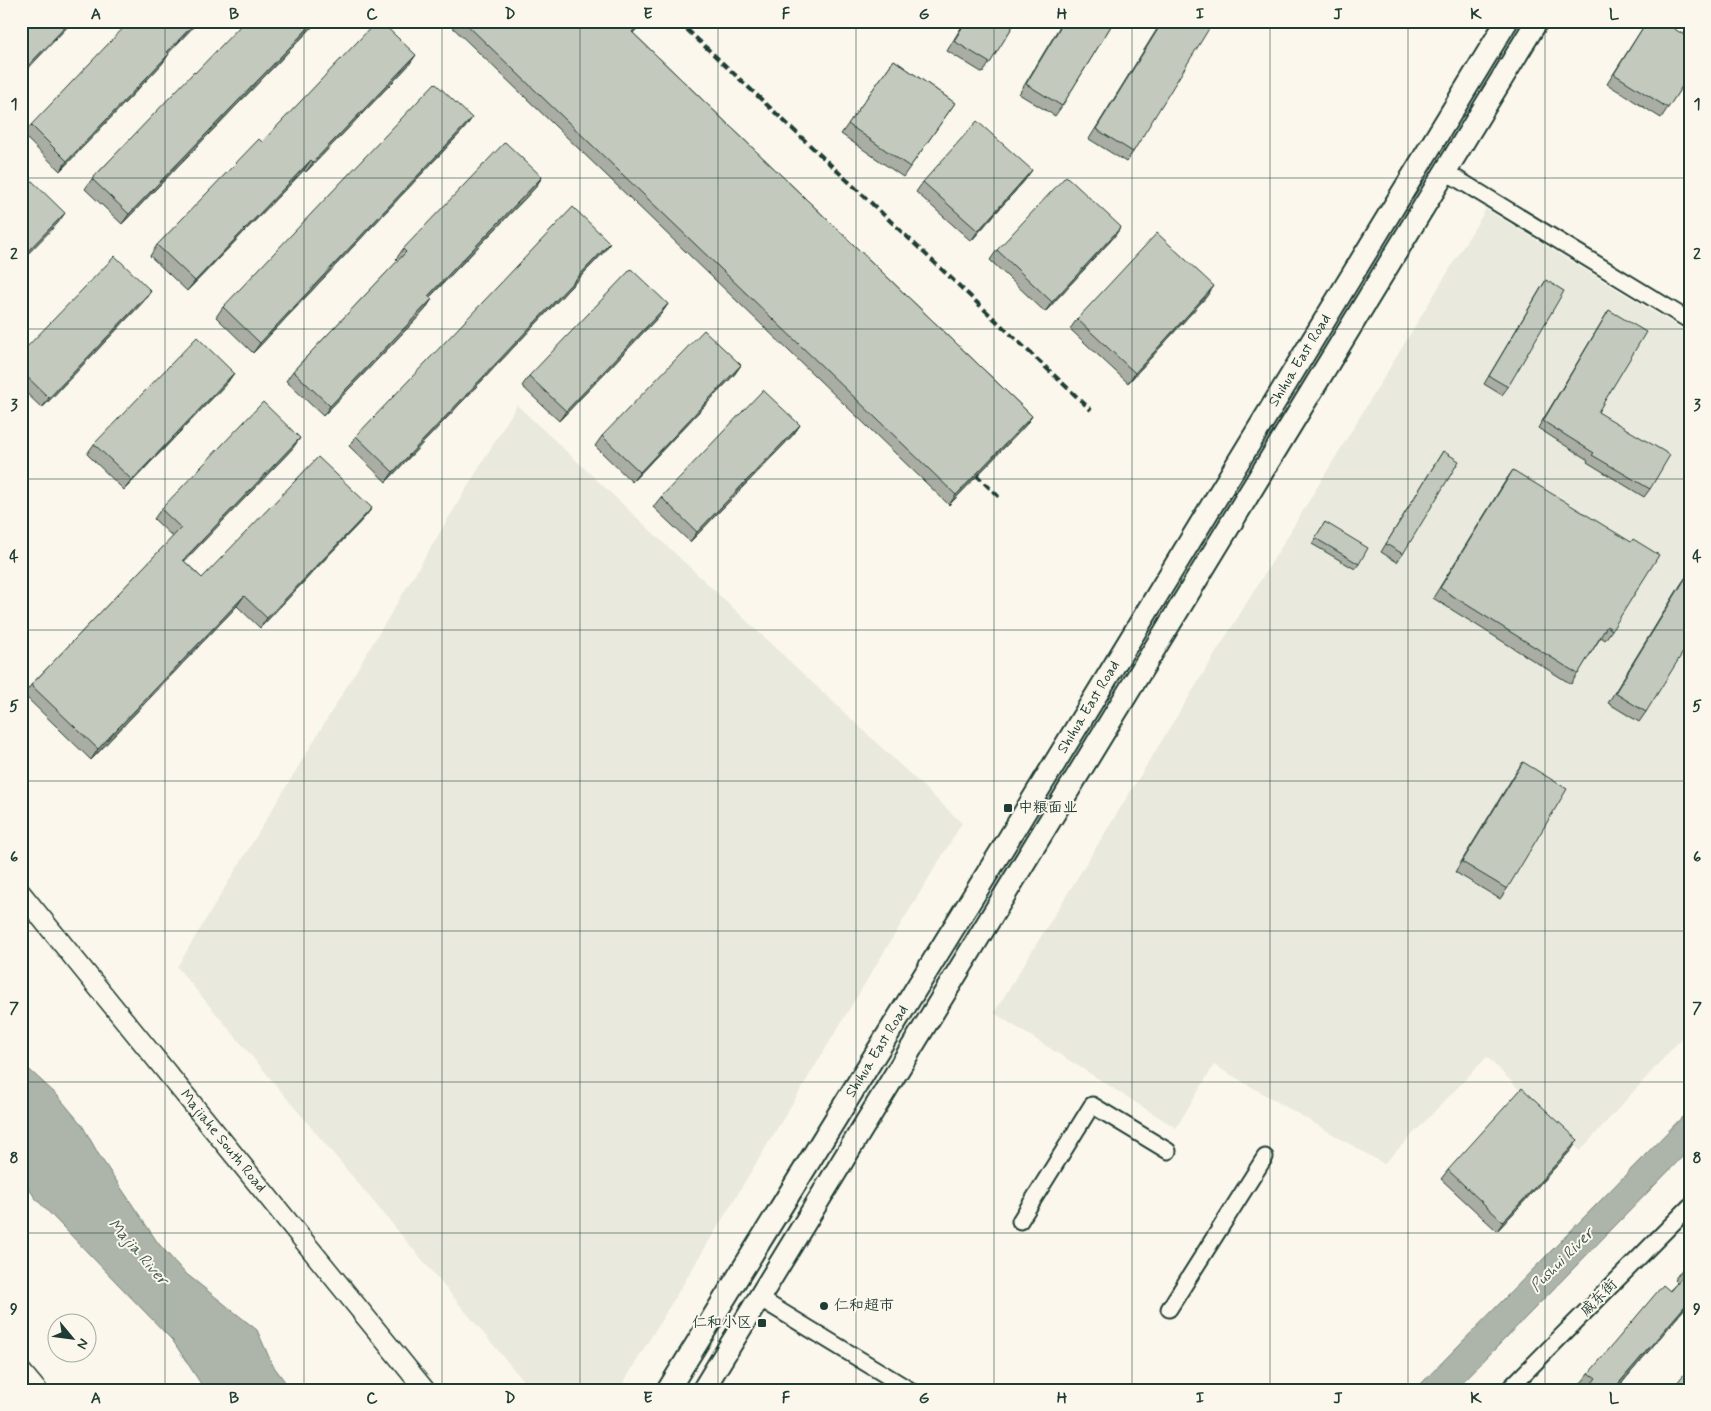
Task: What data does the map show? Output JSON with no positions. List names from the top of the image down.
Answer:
{
  "streets": {
    "main road": ["Shihua East Road"],
    "street": ["Majiahe South Road", "戚东街"]
  },
  "water": ["Majia River", "Pushui River"],
  "places": {
    "transit": ["中粮面业", "仁和小区"],
    "other": ["仁和超市"]
  },
  "north": "bottom right",
  "grid": {
    "columns": [
      "A",
      "B",
      "C",
      "D",
      "E",
      "F",
      "G",
      "H",
      "I",
      "J",
      "K",
      "L"
    ],
    "rows": [
      "1",
      "2",
      "3",
      "4",
      "5",
      "6",
      "7",
      "8",
      "9"
    ]
  }
}
